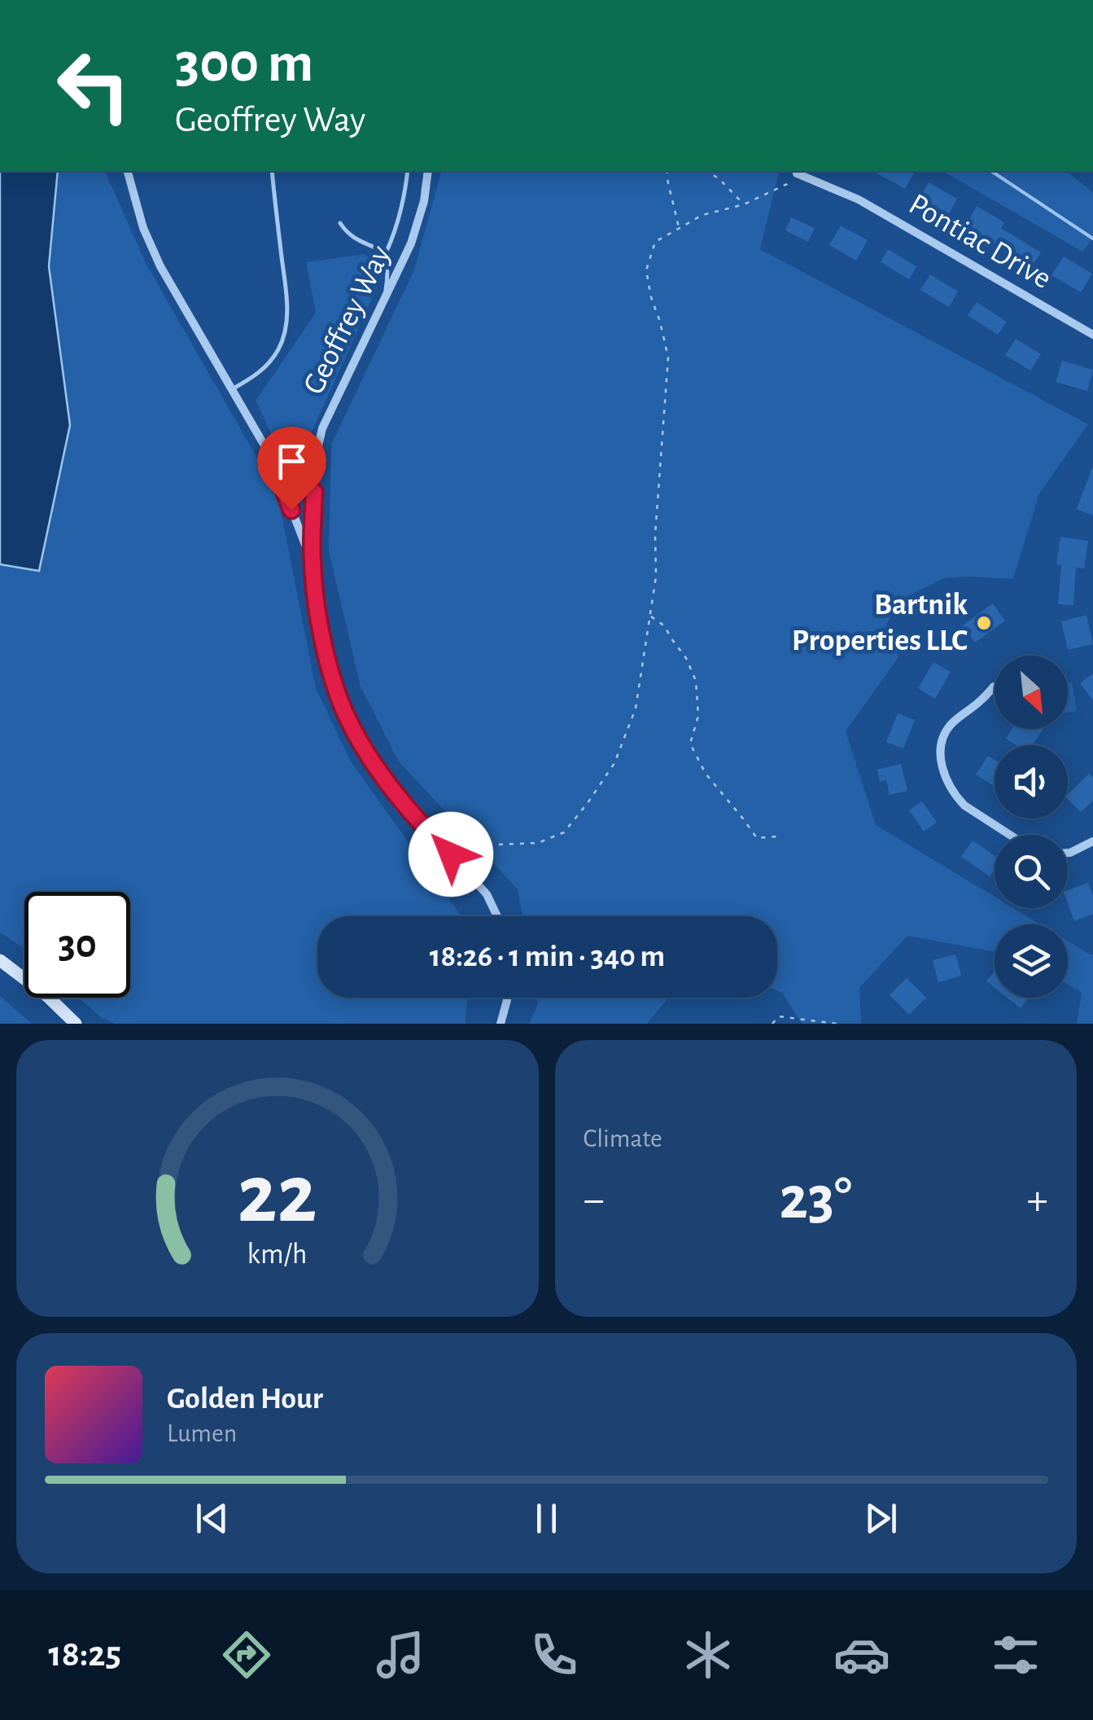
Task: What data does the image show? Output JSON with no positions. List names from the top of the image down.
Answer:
{
  "streets": {
    "street": ["Pontiac Drive", "Geoffrey Way"]
  },
  "places": ["Bartnik Properties LLC"],
  "north": "bottom right",
  "page": {
    "turn": ["300 m", "Geoffrey Way"],
    "limit": "30",
    "trip": "18:26 · 1 min · 340 m",
    "tile": "Climate",
    "heat": ["−", "23°", "+"],
    "song": ["Golden Hour", "Lumen"],
    "tabs": "18:25",
    "gauge": ["22", "km/h"]
  }
}
